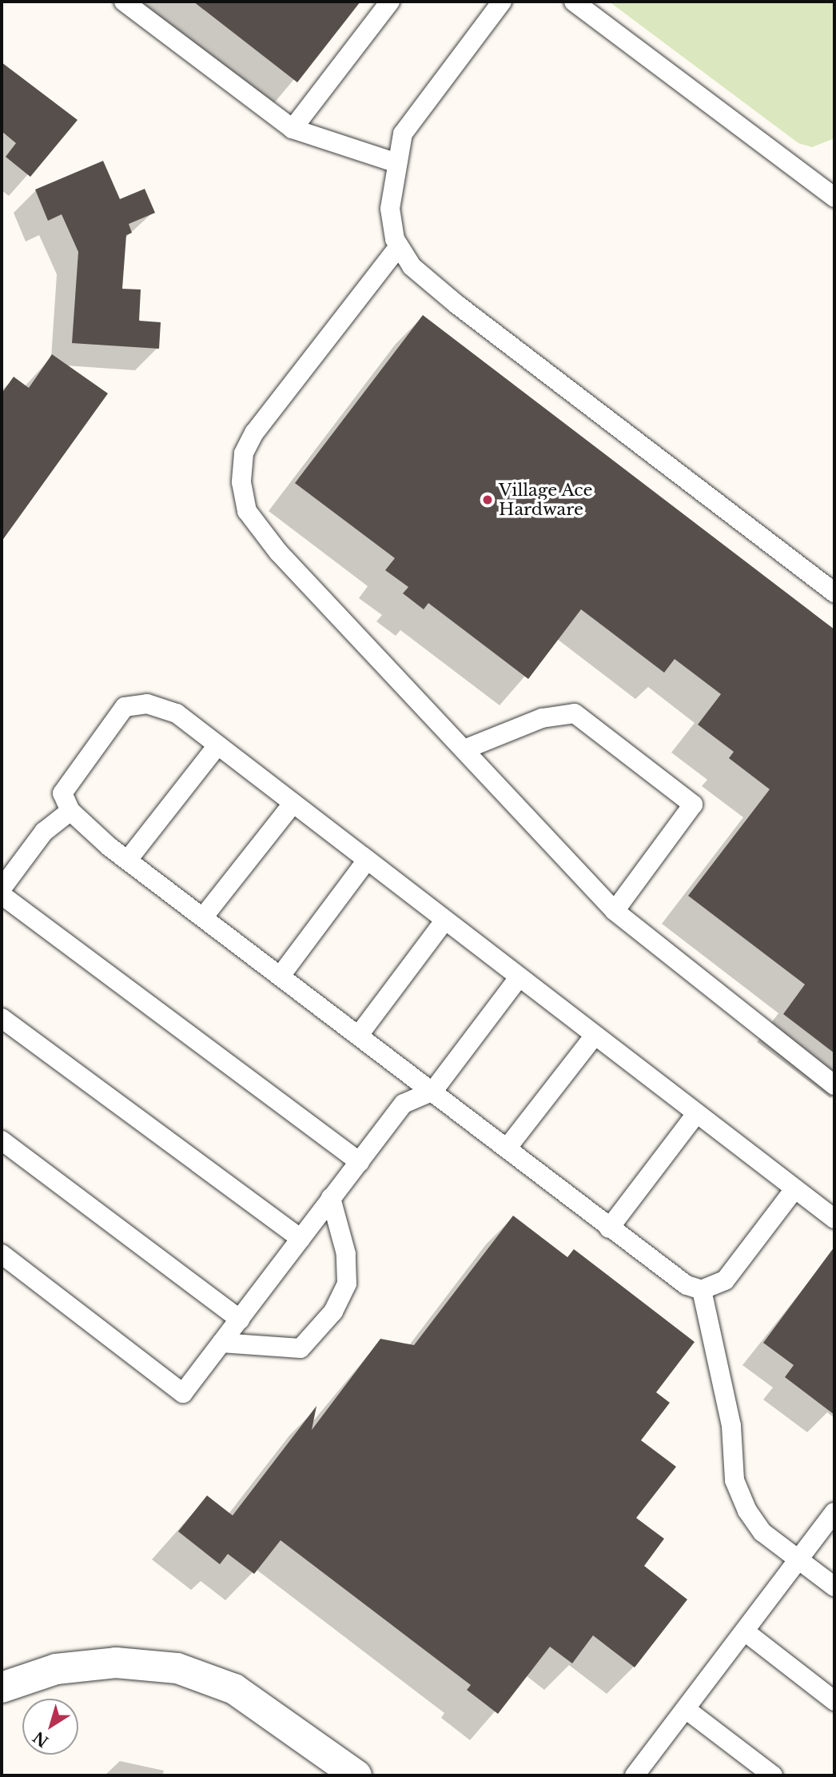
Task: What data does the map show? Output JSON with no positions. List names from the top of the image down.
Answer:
{
  "places": ["Village Ace Hardware"],
  "north": "bottom left"
}
